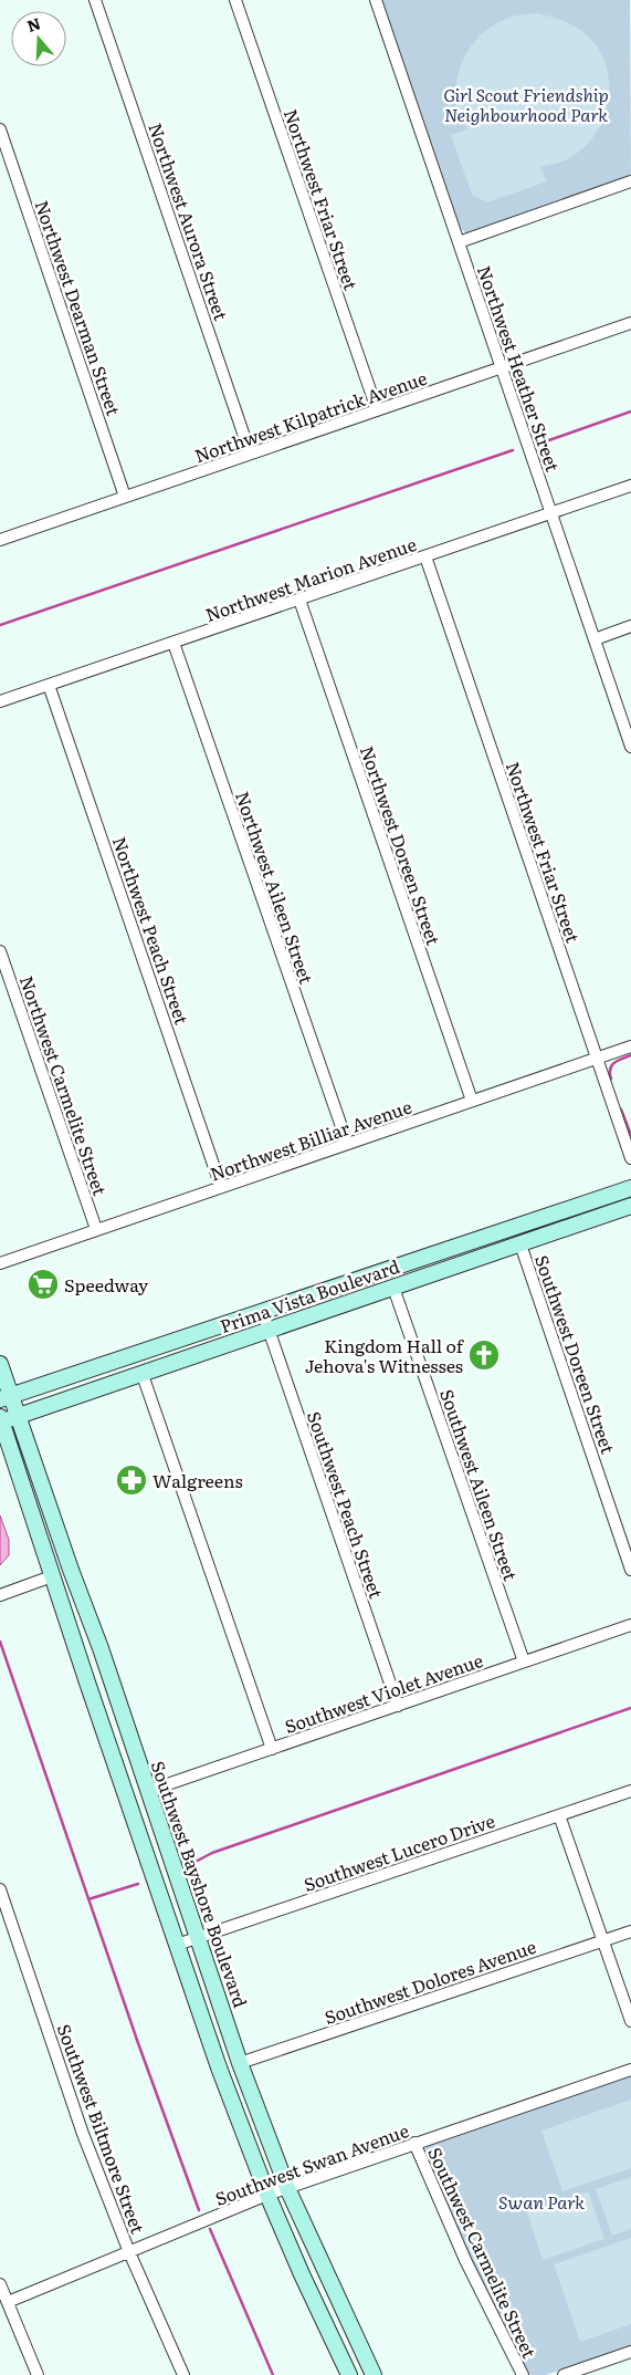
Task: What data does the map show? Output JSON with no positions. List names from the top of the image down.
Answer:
{
  "streets": {
    "main road": ["Prima Vista Boulevard", "Southwest Bayshore Boulevard"],
    "street": [
      "Northwest Friar Street",
      "Northwest Aurora Street",
      "Northwest Dearman Street",
      "Northwest Heather Street",
      "Northwest Kilpatrick Avenue",
      "Northwest Marion Avenue",
      "Northwest Doreen Street",
      "Northwest Aileen Street",
      "Northwest Peach Street",
      "Northwest Carmelite Street",
      "Northwest Billiar Avenue",
      "Southwest Doreen Street",
      "Southwest Aileen Street",
      "Southwest Peach Street",
      "Southwest Violet Avenue",
      "Southwest Lucero Drive",
      "Southwest Dolores Avenue",
      "Southwest Biltmore Street",
      "Southwest Swan Avenue",
      "Southwest Carmelite Street"
    ]
  },
  "crossings": [
    ["Northwest Friar Street", "Northwest Kilpatrick Avenue"],
    ["Northwest Friar Street", "Northwest Marion Avenue"],
    ["Northwest Friar Street", "Northwest Billiar Avenue"],
    ["Northwest Aurora Street", "Northwest Kilpatrick Avenue"],
    ["Northwest Dearman Street", "Northwest Kilpatrick Avenue"],
    ["Northwest Heather Street", "Northwest Kilpatrick Avenue"],
    ["Northwest Heather Street", "Northwest Marion Avenue"],
    ["Northwest Marion Avenue", "Northwest Doreen Street"],
    ["Northwest Marion Avenue", "Northwest Aileen Street"],
    ["Northwest Marion Avenue", "Northwest Peach Street"],
    ["Northwest Doreen Street", "Northwest Billiar Avenue"],
    ["Northwest Aileen Street", "Northwest Billiar Avenue"],
    ["Northwest Peach Street", "Northwest Billiar Avenue"],
    ["Northwest Carmelite Street", "Northwest Billiar Avenue"],
    ["Prima Vista Boulevard", "Southwest Doreen Street"],
    ["Prima Vista Boulevard", "Southwest Aileen Street"],
    ["Prima Vista Boulevard", "Southwest Peach Street"],
    ["Prima Vista Boulevard", "Southwest Bayshore Boulevard"],
    ["Southwest Aileen Street", "Southwest Violet Avenue"],
    ["Southwest Peach Street", "Southwest Violet Avenue"],
    ["Southwest Violet Avenue", "Southwest Bayshore Boulevard"],
    ["Southwest Lucero Drive", "Southwest Bayshore Boulevard"],
    ["Southwest Bayshore Boulevard", "Southwest Dolores Avenue"],
    ["Southwest Bayshore Boulevard", "Southwest Swan Avenue"],
    ["Southwest Biltmore Street", "Southwest Swan Avenue"],
    ["Southwest Swan Avenue", "Southwest Carmelite Street"]
  ],
  "parks": ["Girl Scout Friendship Neighbourhood Park", "Swan Park"],
  "places": {
    "supermarket": ["Speedway"],
    "church": ["Kingdom Hall of Jehova's Witnesses"],
    "pharmacy": ["Walgreens"]
  },
  "north": "top"
}
